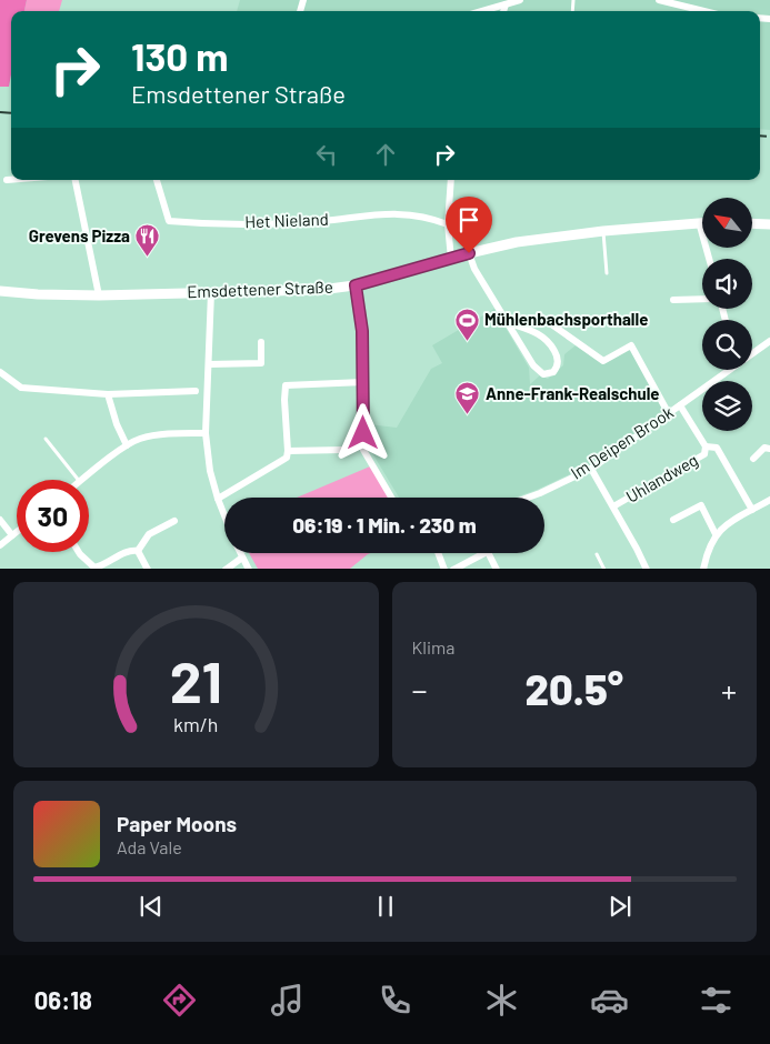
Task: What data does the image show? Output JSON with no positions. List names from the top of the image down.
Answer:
{
  "streets": {
    "street": [
      "Het Nieland",
      "Emsdettener Straße",
      "Im Deipen Brook",
      "Uhlandweg"
    ]
  },
  "crossings": [
    ["Im Deipen Brook", "Uhlandweg"]
  ],
  "places": {
    "restaurant": ["Grevens Pizza"],
    "sports": ["Mühlenbachsporthalle"],
    "school or university": ["Anne-Frank-Realschule"]
  },
  "north": "top left",
  "page": {
    "turn": ["130 m", "Emsdettener Straße"],
    "limit": "30",
    "trip": "06:19 · 1 Min. · 230 m",
    "tile": "Klima",
    "heat": ["−", "20.5°", "+"],
    "song": ["Paper Moons", "Ada Vale"],
    "tabs": "06:18",
    "gauge": ["21", "km/h"]
  }
}
